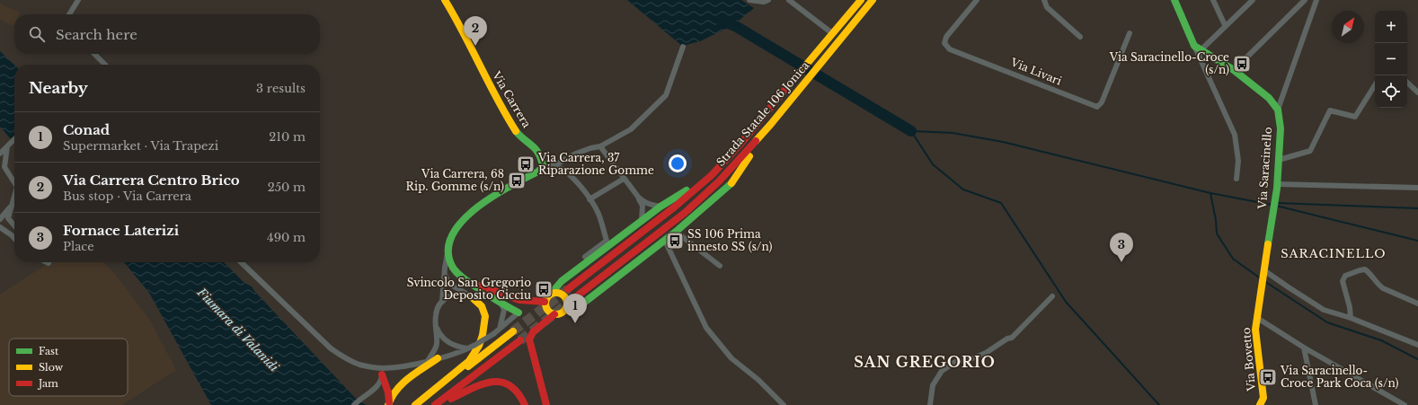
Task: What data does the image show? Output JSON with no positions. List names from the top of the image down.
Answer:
{
  "streets": {
    "main road": [
      "Via Carrera",
      "Strada Statale 106 Jonica",
      "Via Saracinello",
      "Via Bovetto"
    ],
    "street": ["Via Livari"]
  },
  "crossings": [
    ["Via Saracinello", "Via Bovetto"]
  ],
  "districts": ["SARACINELLO", "SAN GREGORIO"],
  "water": ["Fiumara di Valanidi"],
  "places": {
    "bus stop": [
      "Via Saracinello-Croce (s/n)",
      "Via Carrera, 37 Riparazione Gomme",
      "Via Carrera, 68 Rip. Gomme (s/n)",
      "SS 106 Prima innesto SS (s/n)",
      "Svincolo San Gregorio Deposito Cicciu",
      "Via Saracinello- Croce Park Coca (s/n)"
    ]
  },
  "legend": ["Fast", "Slow", "Jam"],
  "north": "top right",
  "page": {
    "map_buttons": ["+", "−"],
    "search": "Search here",
    "pins": ["2", "3", "1"],
    "heading": ["Nearby", "3 results"],
    "list": [
      {
        "mark": "1",
        "name": "Conad",
        "note": "Supermarket · Via Trapezi",
        "value": "210 m"
      },
      {
        "mark": "2",
        "name": "Via Carrera Centro Brico",
        "note": "Bus stop · Via Carrera",
        "value": "250 m"
      },
      {
        "mark": "3",
        "name": "Fornace Laterizi",
        "note": "Place",
        "value": "490 m"
      }
    ]
  }
}
